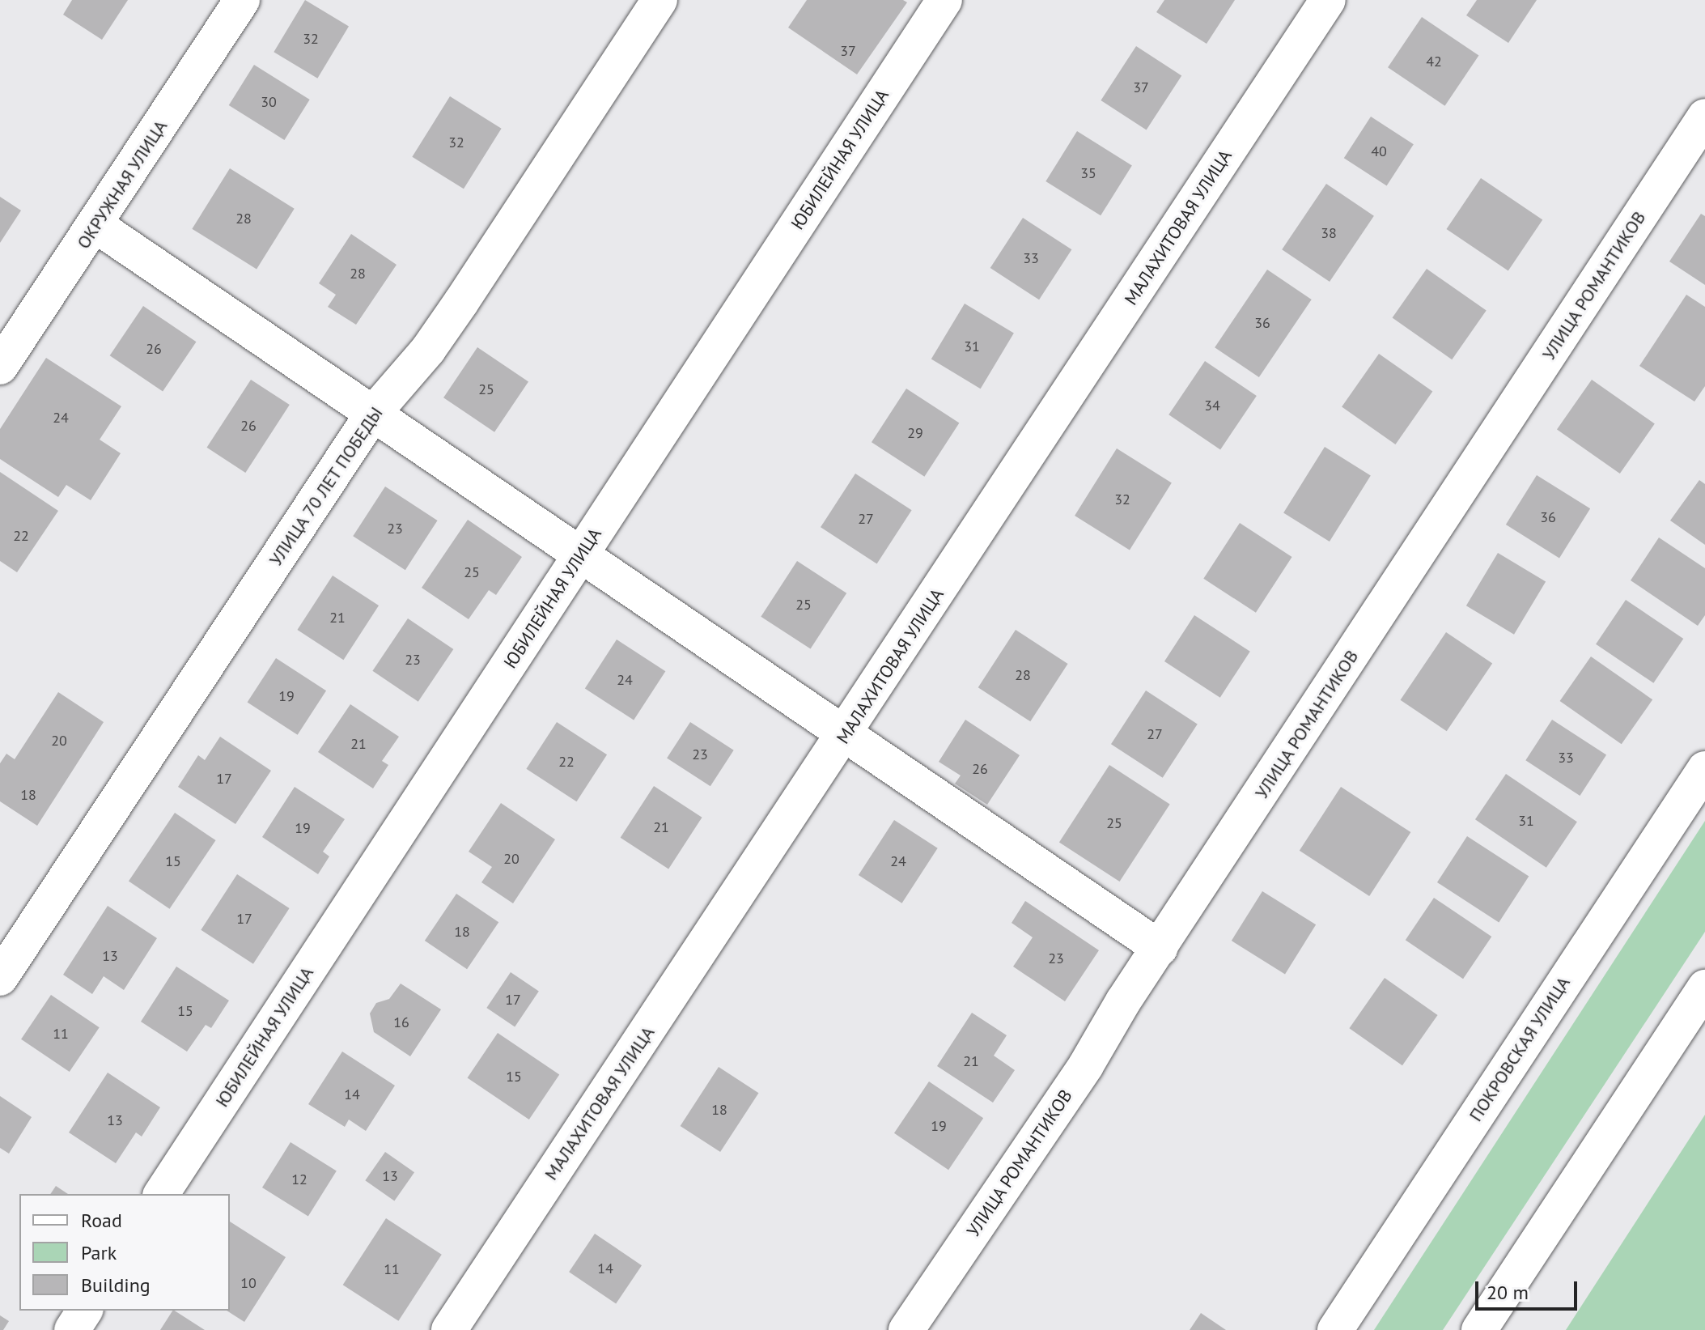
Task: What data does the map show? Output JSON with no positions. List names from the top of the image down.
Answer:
{
  "streets": {
    "street": [
      "ЮБИЛЕЙНАЯ УЛИЦА",
      "ОКРУЖНАЯ УЛИЦА",
      "МАЛАХИТОВАЯ УЛИЦА",
      "УЛИЦА РОМАНТИКОВ",
      "УЛИЦА 70 ЛЕТ ПОБЕДЫ",
      "ПОКРОВСКАЯ УЛИЦА"
    ]
  },
  "house_numbers": [
    "32",
    "37",
    "42",
    "37",
    "30",
    "32",
    "40",
    "35",
    "28",
    "38",
    "33",
    "28",
    "36",
    "31",
    "26",
    "25",
    "34",
    "24",
    "26",
    "29",
    "32",
    "36",
    "27",
    "23",
    "22",
    "25",
    "25",
    "21",
    "23",
    "28",
    "24",
    "19",
    "27",
    "20",
    "21",
    "23",
    "33",
    "22",
    "26",
    "17",
    "18",
    "31",
    "25",
    "21",
    "19",
    "20",
    "15",
    "24",
    "17",
    "18",
    "13",
    "23",
    "17",
    "15",
    "16",
    "11",
    "21",
    "15",
    "14",
    "18",
    "13",
    "19",
    "13",
    "12",
    "14",
    "11",
    "10"
  ],
  "legend": ["Road", "Park", "Building"],
  "scale_bar": "20 m"
}
